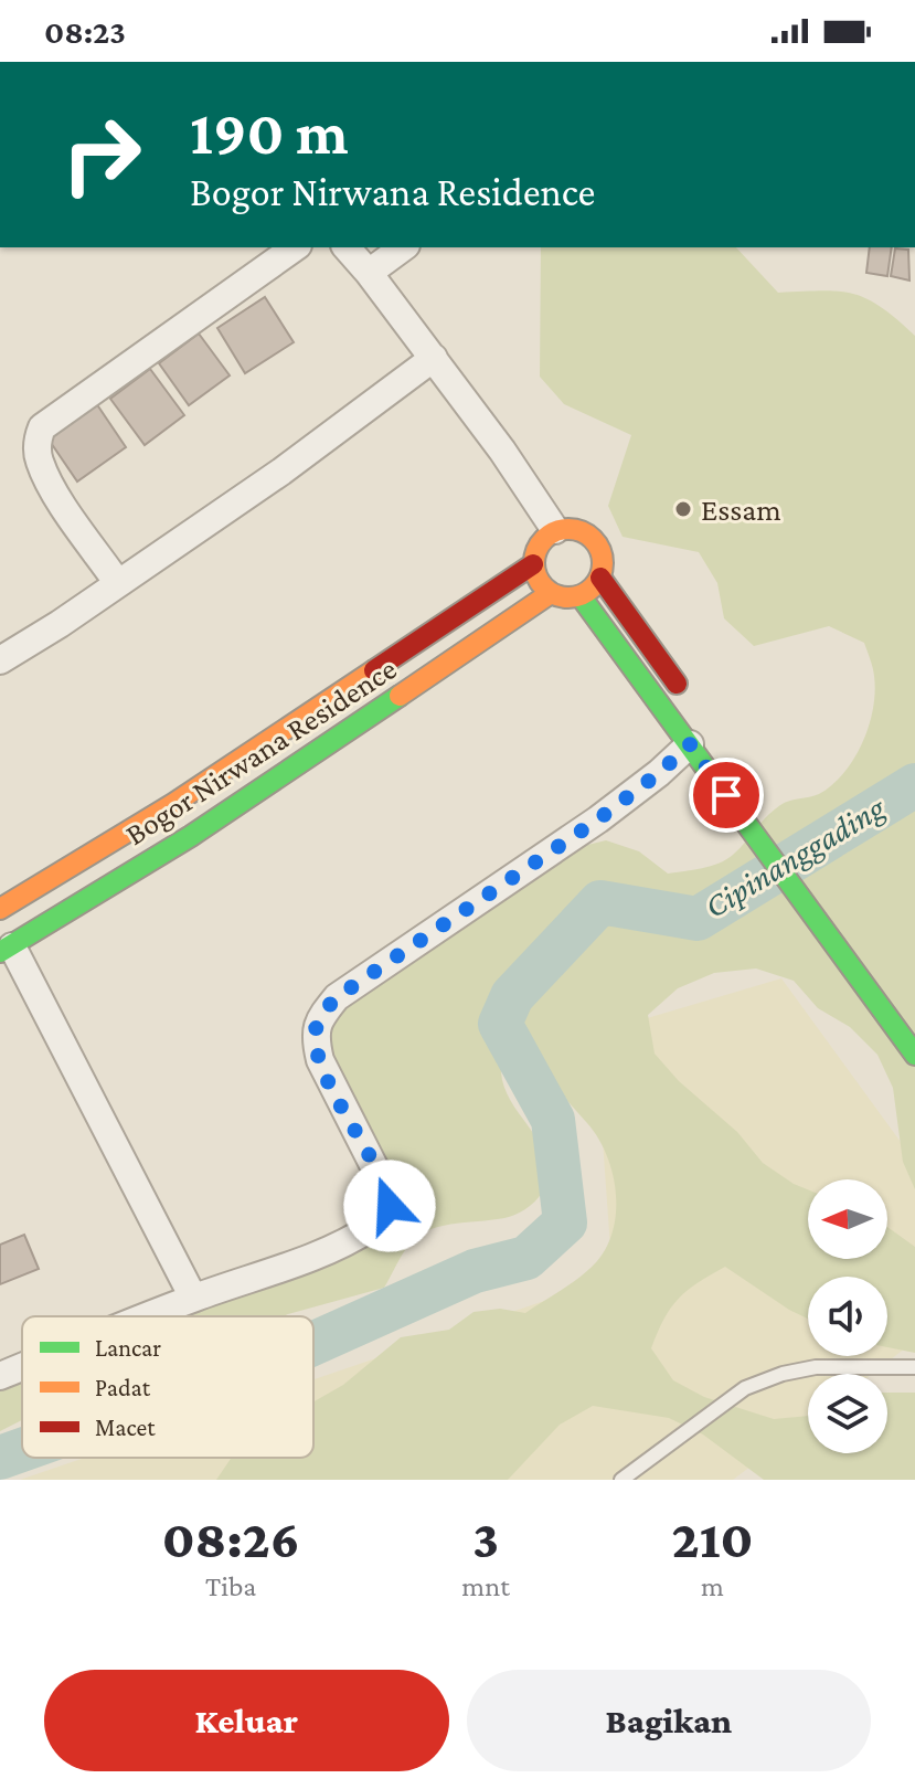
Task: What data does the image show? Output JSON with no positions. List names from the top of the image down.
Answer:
{
  "streets": {
    "street": ["Bogor Nirwana Residence"]
  },
  "water": ["Cipinanggading"],
  "places": ["Essam"],
  "legend": ["Lancar", "Padat", "Macet"],
  "north": "left",
  "page": {
    "status": "08:23",
    "turn": ["190 m", "Bogor Nirwana Residence"],
    "eta": [
      "08:26",
      "Tiba",
      "3",
      "mnt",
      "210",
      "m"
    ],
    "buttons": ["Keluar", "Bagikan"]
  }
}
